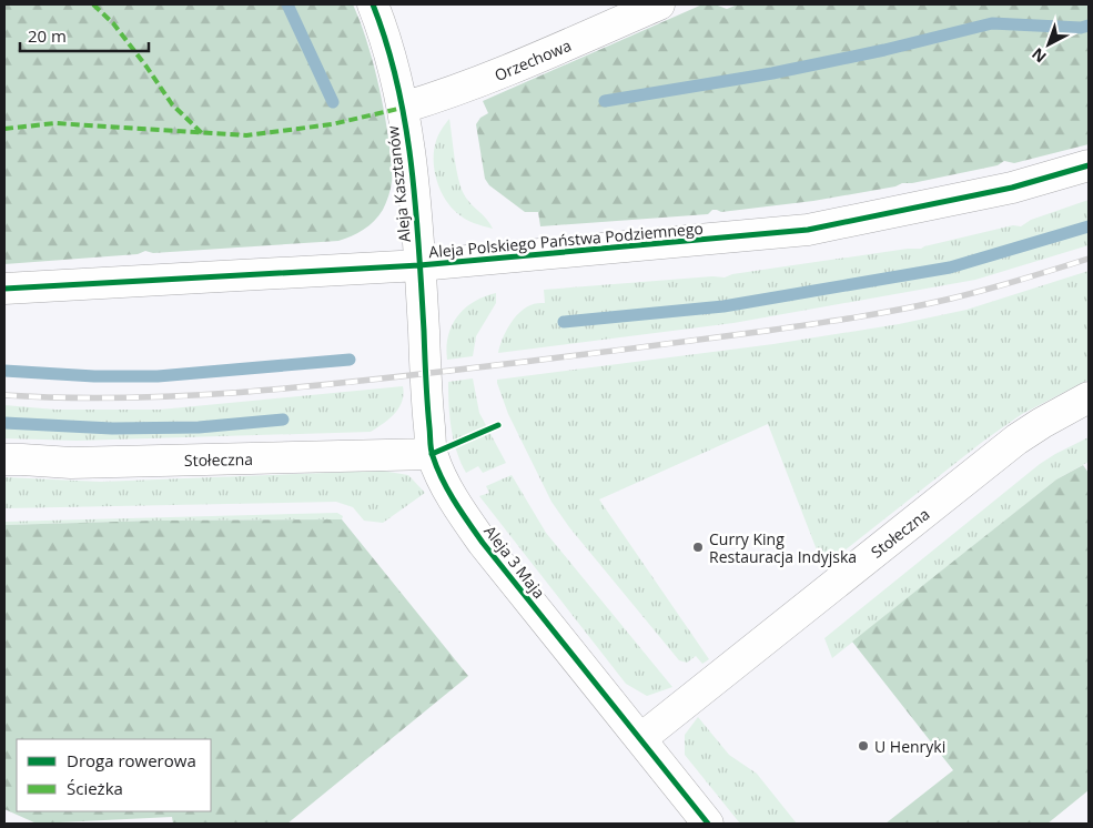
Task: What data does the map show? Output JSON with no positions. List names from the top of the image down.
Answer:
{
  "streets": {
    "street": [
      "Orzechowa",
      "Aleja Kasztanów",
      "Aleja Polskiego Państwa Podziemnego",
      "Stołeczna",
      "Aleja 3 Maja"
    ]
  },
  "crossings": [
    ["Orzechowa", "Aleja Kasztanów"],
    ["Aleja Kasztanów", "Aleja Polskiego Państwa Podziemnego"],
    ["Aleja Kasztanów", "Aleja 3 Maja"],
    ["Aleja Polskiego Państwa Podziemnego", "Aleja 3 Maja"],
    ["Stołeczna", "Aleja 3 Maja"]
  ],
  "places": ["Curry King Restauracja Indyjska", "U Henryki"],
  "legend": ["Droga rowerowa", "Ścieżka"],
  "scale_bar": "20 m",
  "north": "bottom left"
}
